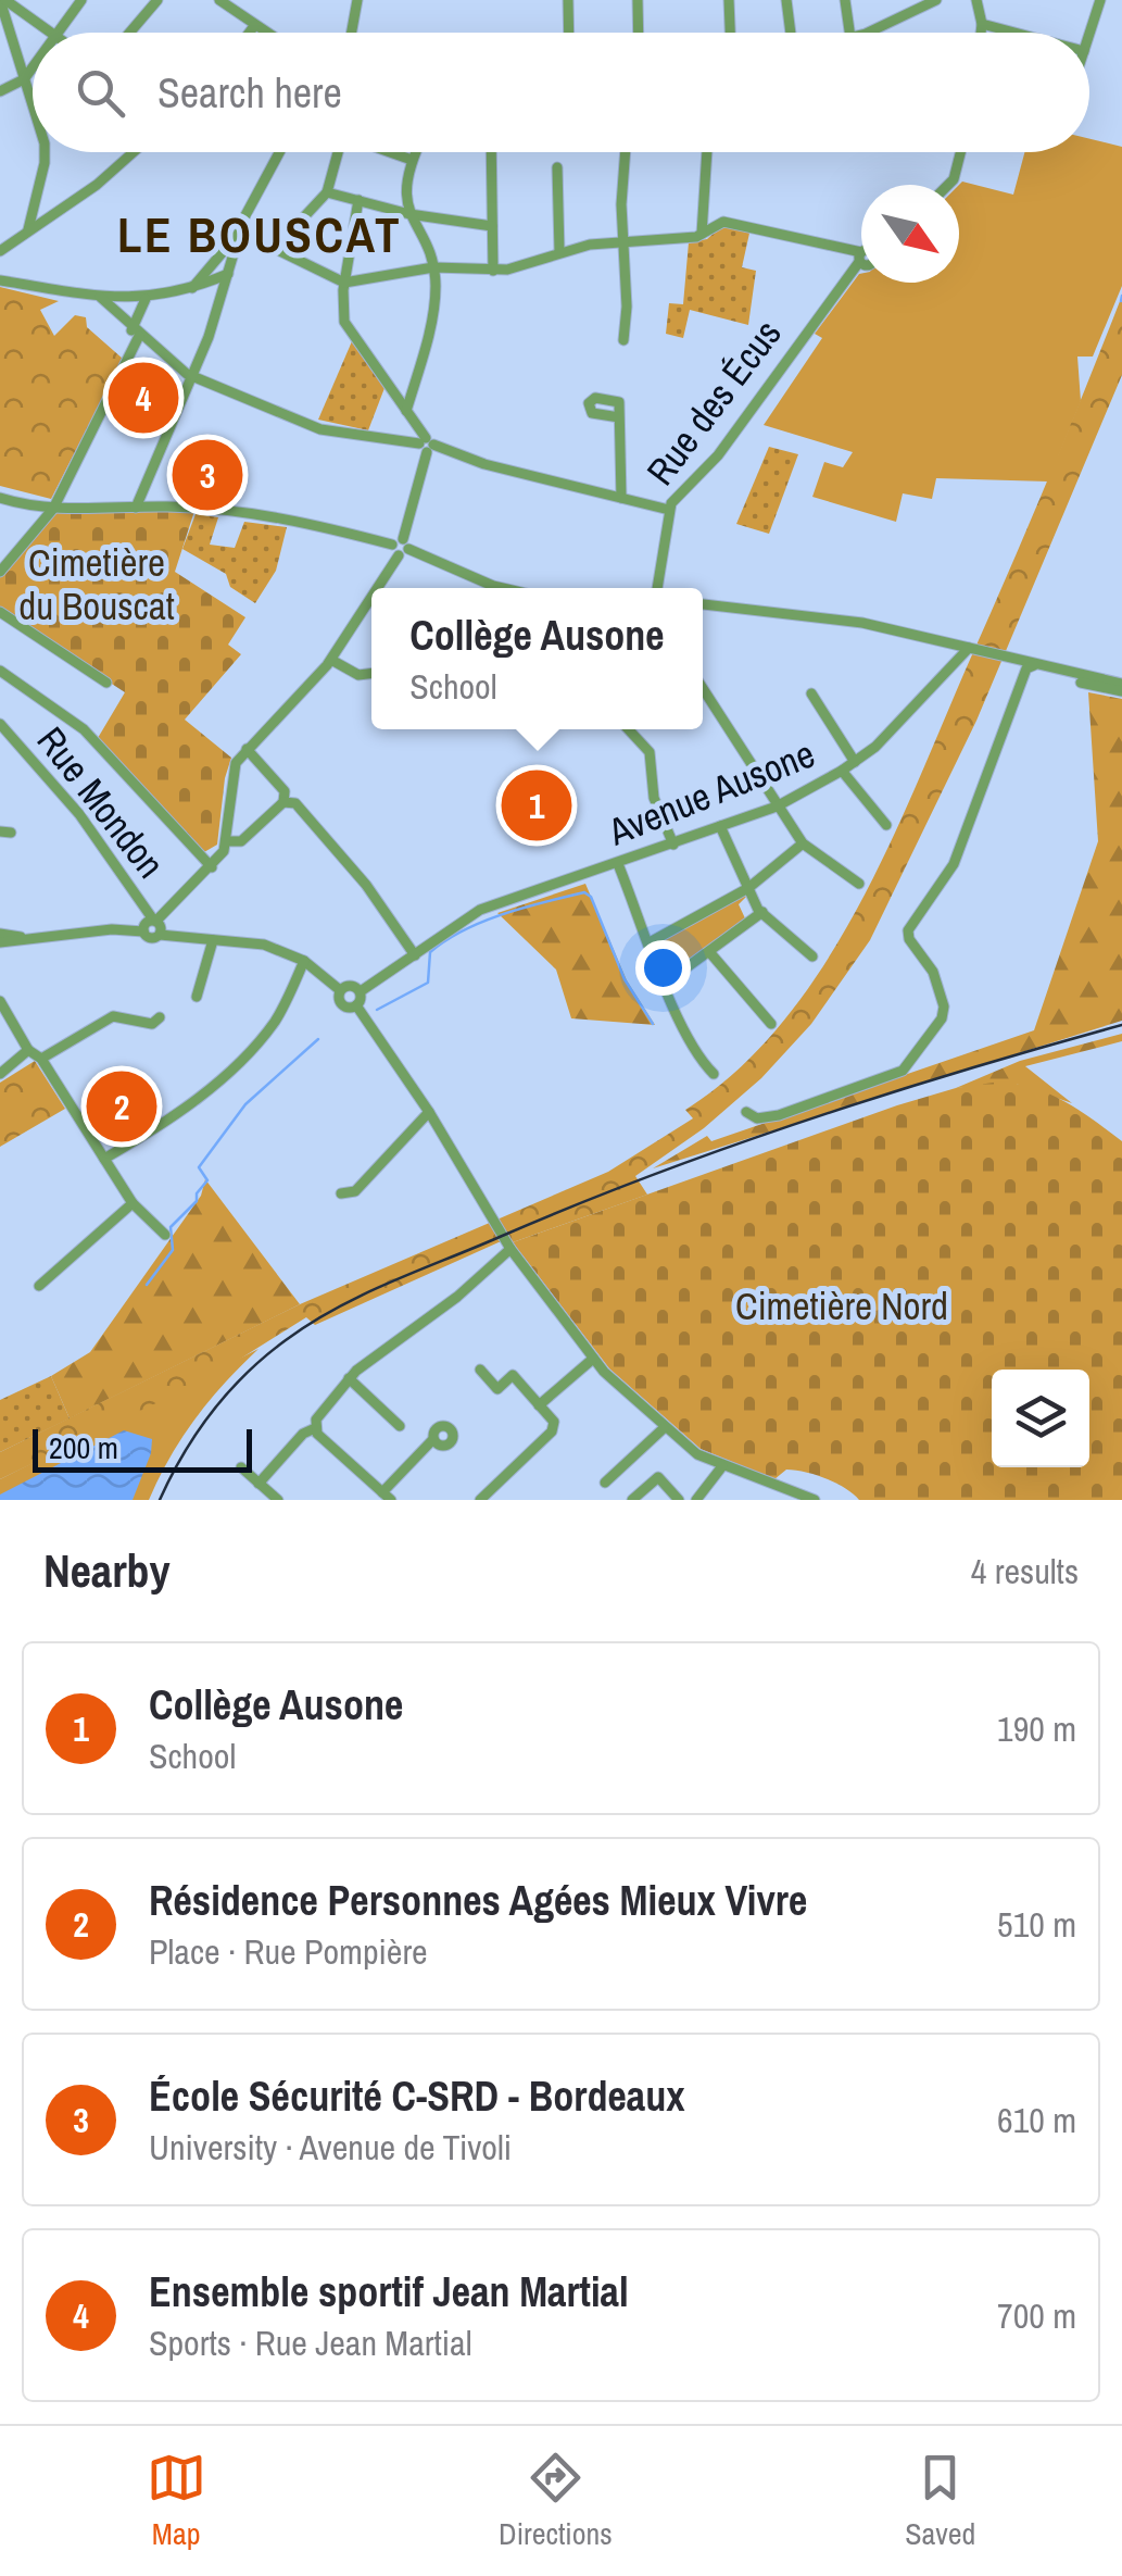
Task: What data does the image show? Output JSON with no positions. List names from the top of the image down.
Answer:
{
  "streets": {
    "street": ["Rue des Écus", "Avenue Ausone", "Rue Mondon"]
  },
  "districts": ["LE BOUSCAT"],
  "parks": ["Cimetière du Bouscat", "Cimetière Nord"],
  "scale_bar": "200 m",
  "north": "bottom right",
  "page": {
    "search": "Search here",
    "pins": [
      "4",
      "3",
      "1",
      "2"
    ],
    "popup": ["Collège Ausone", "School"],
    "scale": "200 m",
    "heading": ["Nearby", "4 results"],
    "list": [
      {
        "mark": "1",
        "name": "Collège Ausone",
        "note": "School",
        "value": "190 m"
      },
      {
        "mark": "2",
        "name": "Résidence Personnes Agées Mieux Vivre",
        "note": "Place · Rue Pompière",
        "value": "510 m"
      },
      {
        "mark": "3",
        "name": "École Sécurité C-SRD - Bordeaux",
        "note": "University · Avenue de Tivoli",
        "value": "610 m"
      },
      {
        "mark": "4",
        "name": "Ensemble sportif Jean Martial",
        "note": "Sports · Rue Jean Martial",
        "value": "700 m"
      }
    ],
    "nav": ["Map", "Directions", "Saved"]
  }
}
